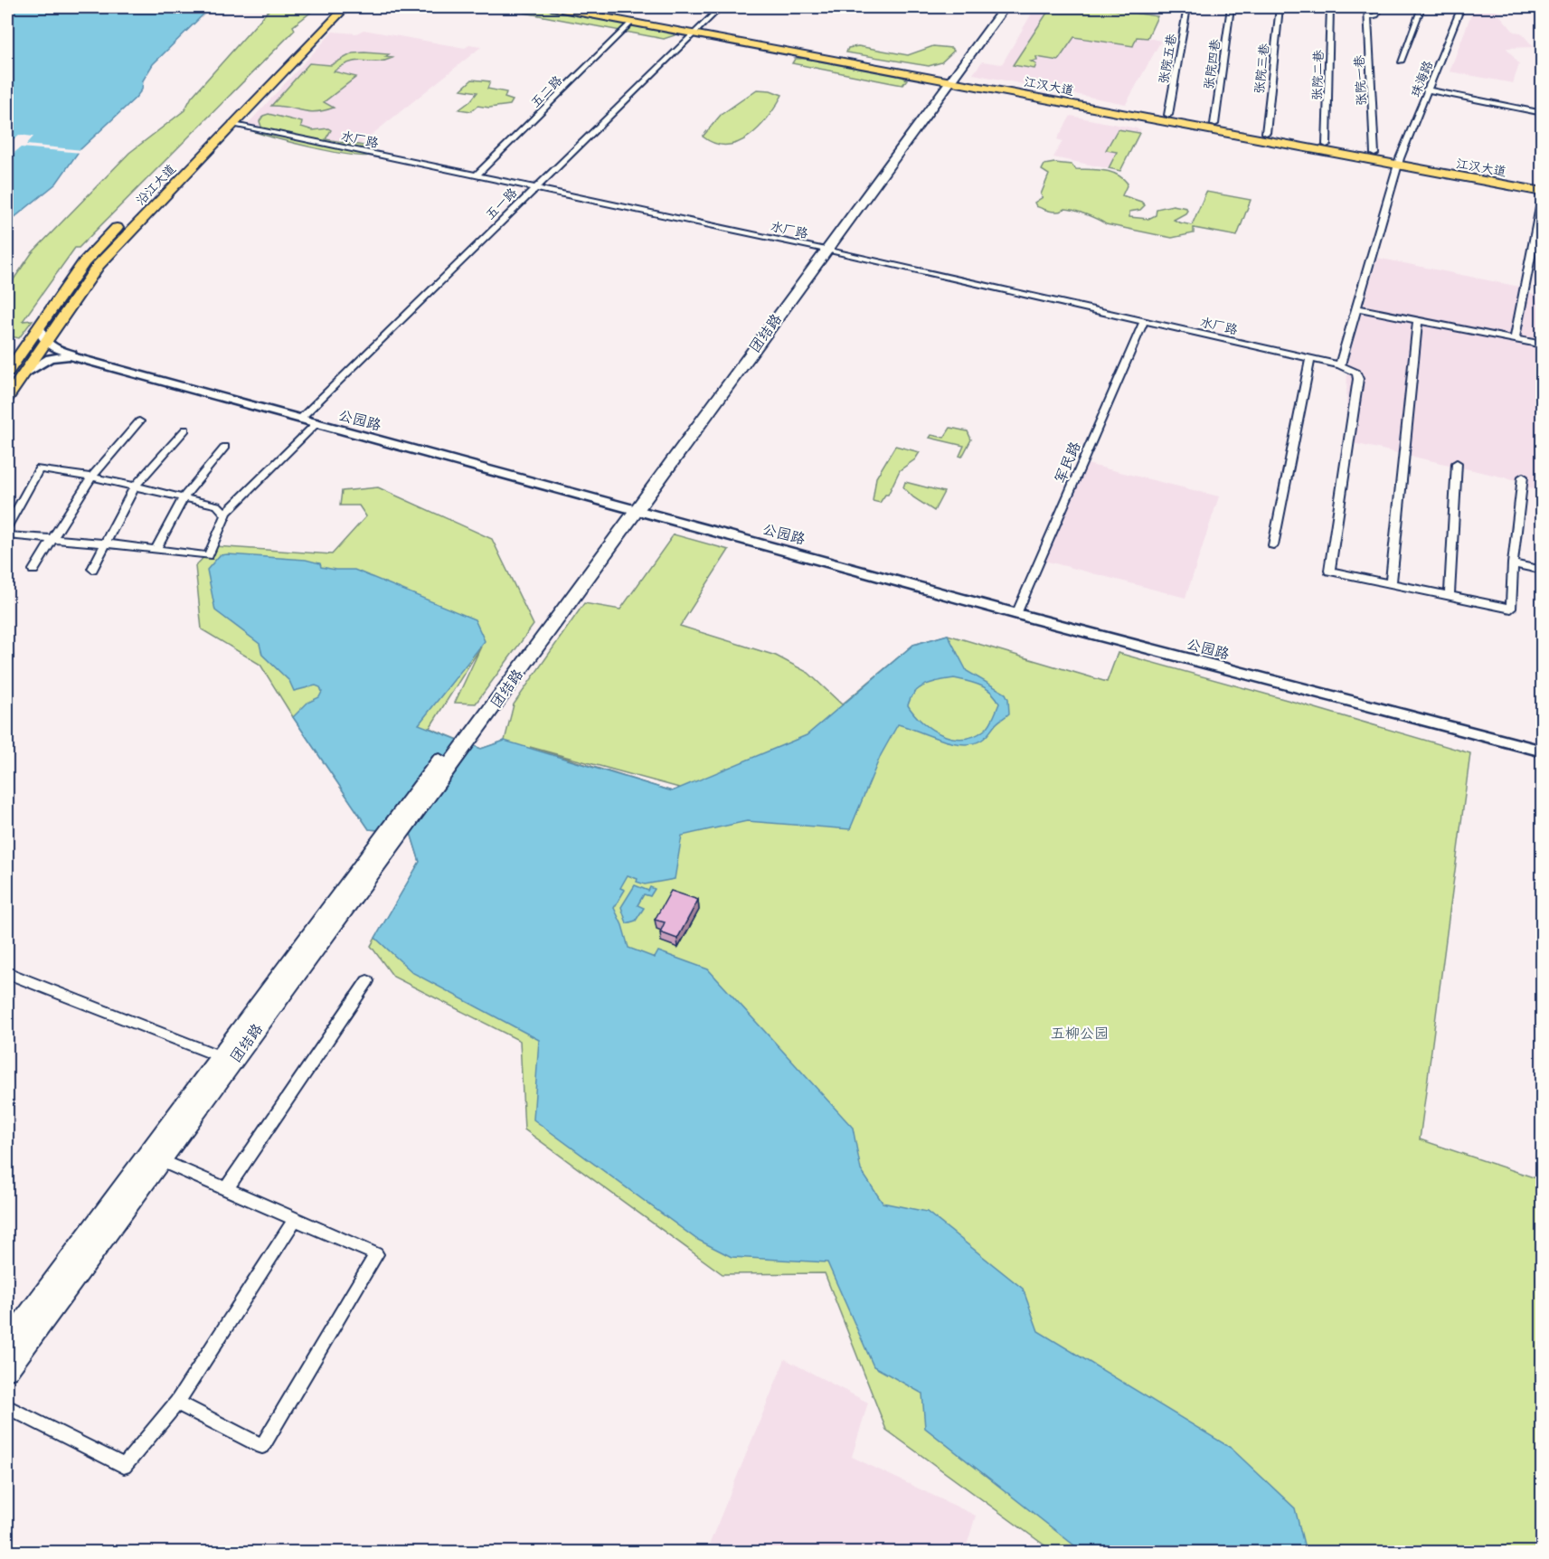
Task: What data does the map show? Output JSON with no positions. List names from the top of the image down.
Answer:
{
  "streets": {
    "main road": ["江汉大道", "沿江大道", "团结路"],
    "street": [
      "张院五巷",
      "张院四巷",
      "张院三巷",
      "张院二巷",
      "珠海路",
      "张院一巷",
      "五二路",
      "水厂路",
      "五一路",
      "公园路",
      "军民路"
    ]
  },
  "crossings": [
    ["张院五巷", "江汉大道"],
    ["张院四巷", "江汉大道"],
    ["张院三巷", "江汉大道"],
    ["张院二巷", "江汉大道"],
    ["珠海路", "江汉大道"],
    ["珠海路", "水厂路"],
    ["张院一巷", "江汉大道"],
    ["江汉大道", "五二路"],
    ["江汉大道", "五一路"],
    ["江汉大道", "团结路"],
    ["五二路", "水厂路"],
    ["水厂路", "沿江大道"],
    ["水厂路", "五一路"],
    ["水厂路", "团结路"],
    ["水厂路", "军民路"],
    ["沿江大道", "公园路"],
    ["五一路", "公园路"],
    ["团结路", "公园路"],
    ["公园路", "军民路"]
  ],
  "parks": ["五柳公园"]
}
